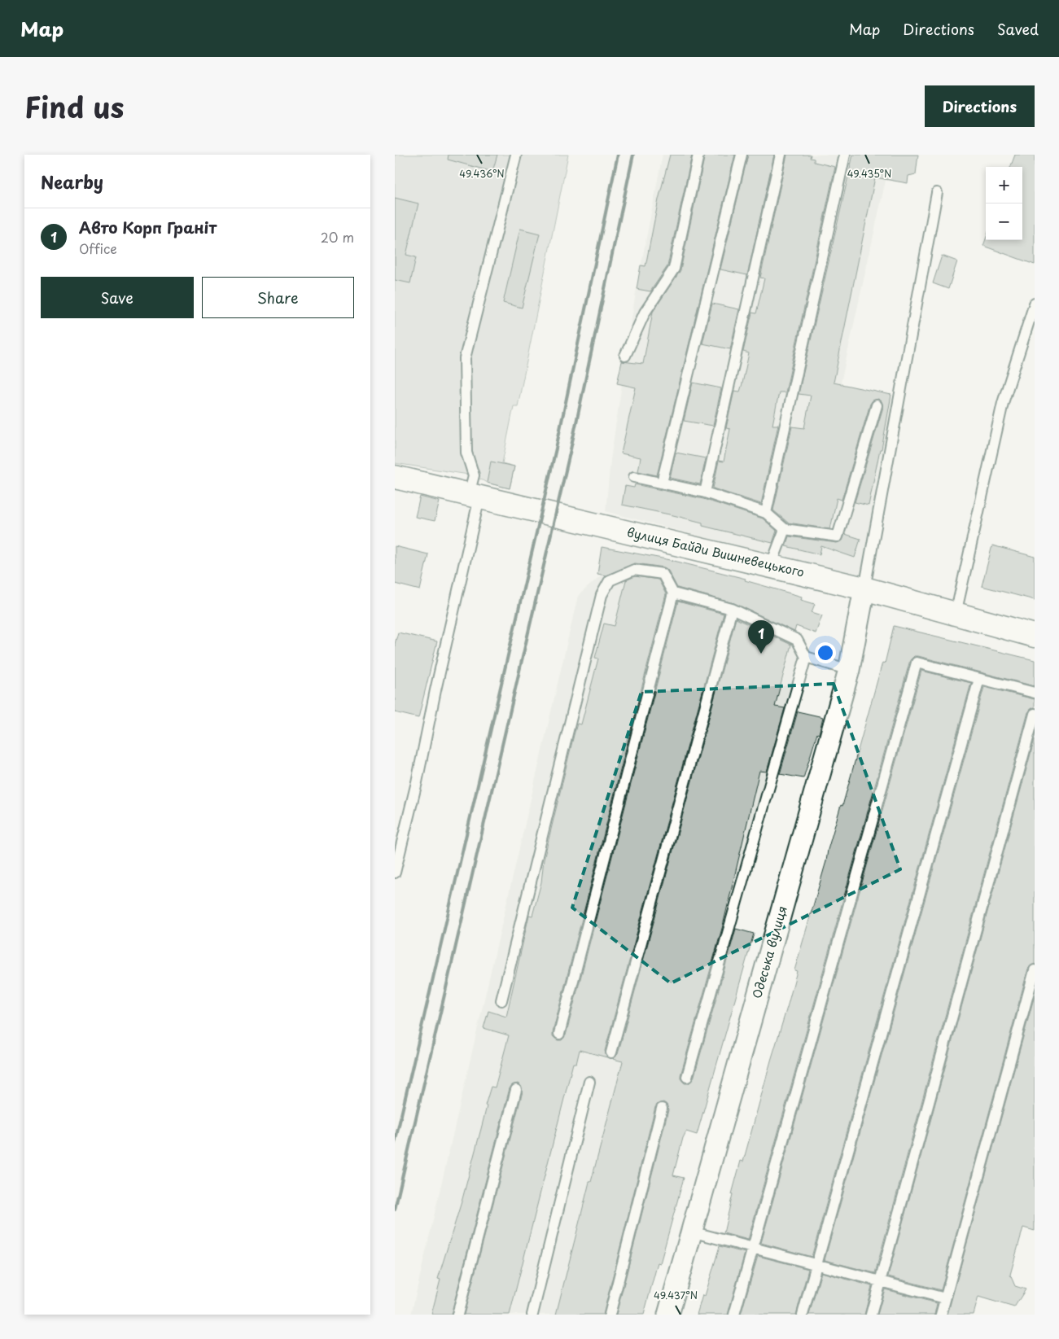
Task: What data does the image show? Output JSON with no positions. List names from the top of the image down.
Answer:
{
  "streets": {
    "street": ["вулиця Байди Вишневецького", "Одеська вулиця"]
  },
  "crossings": [
    ["вулиця Байди Вишневецького", "Одеська вулиця"]
  ],
  "page": {
    "header": "Map",
    "nav": ["Map", "Directions", "Saved"],
    "title": "Find us",
    "buttons": [
      "Directions",
      ["Save", "Share"]
    ],
    "heading": "Nearby",
    "map_buttons": ["+", "−"],
    "list": [
      {
        "mark": "1",
        "name": "Авто Корп Граніт",
        "note": "Office",
        "value": "20 m"
      }
    ],
    "pins": "1"
  },
  "coordinates": ["49.436°N", "49.435°N", "49.437°N"]
}
